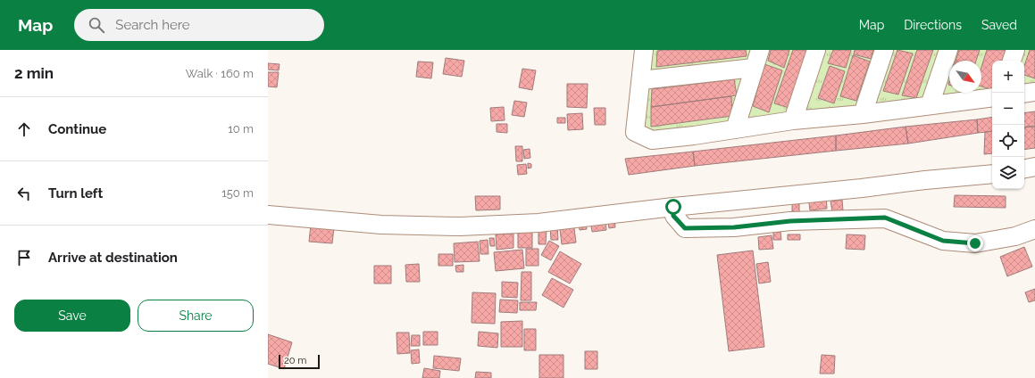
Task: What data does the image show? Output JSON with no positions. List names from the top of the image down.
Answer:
{
  "scale_bar": "20 m",
  "north": "bottom right",
  "page": {
    "header": "Map",
    "search": "Search here",
    "nav": ["Map", "Directions", "Saved"],
    "heading": ["2 min", "Walk · 160 m"],
    "map_buttons": ["+", "−"],
    "list": [
      ["Continue", "10 m"],
      ["Turn left", "150 m"],
      "Arrive at destination"
    ],
    "buttons": ["Save", "Share"],
    "scale": "20 m"
  }
}
